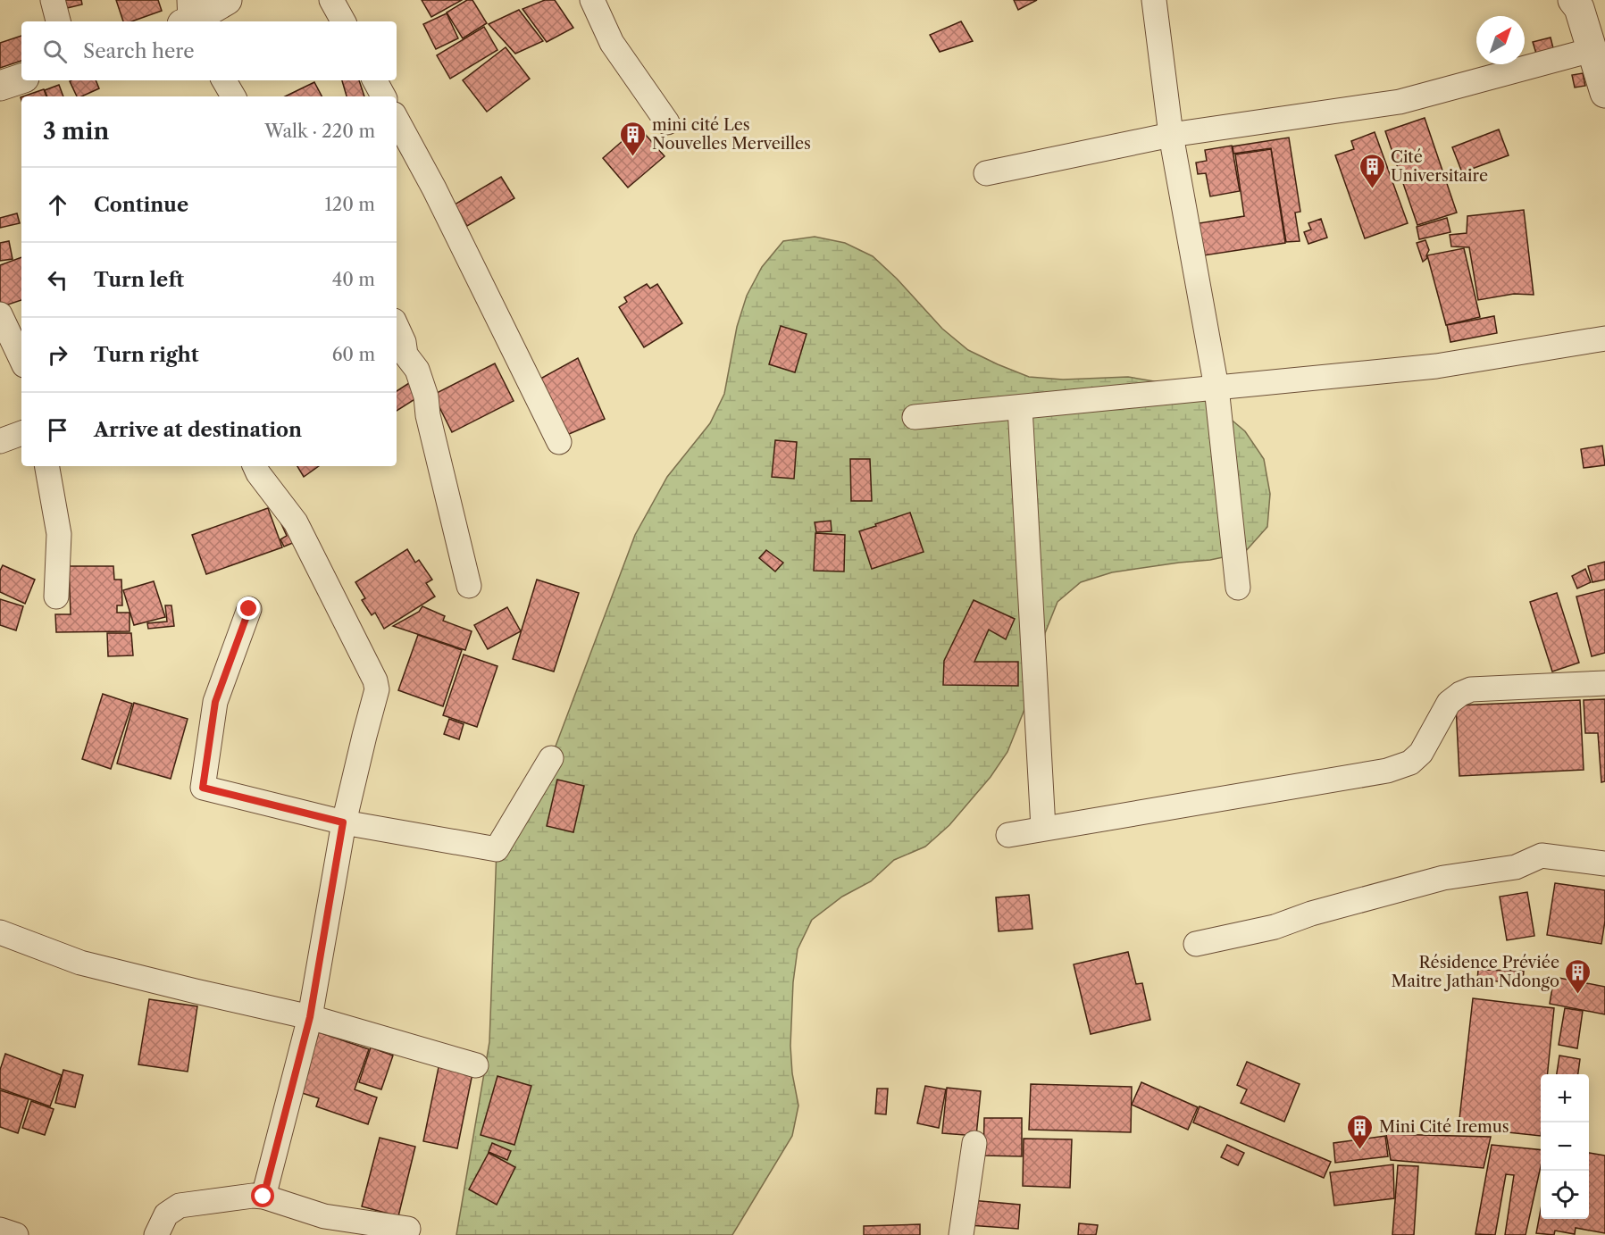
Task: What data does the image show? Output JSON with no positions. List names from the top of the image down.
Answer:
{
  "places": {
    "building": [
      "mini cité Les Nouvelles Merveilles",
      "Cité Universitaire",
      "Résidence Préviée Maitre Jathan Ndongo",
      "Mini Cité Iremus"
    ]
  },
  "north": "top right",
  "page": {
    "search": "Search here",
    "heading": ["3 min", "Walk · 220 m"],
    "list": [
      ["Continue", "120 m"],
      ["Turn left", "40 m"],
      ["Turn right", "60 m"],
      "Arrive at destination"
    ],
    "map_buttons": ["+", "−"]
  }
}
